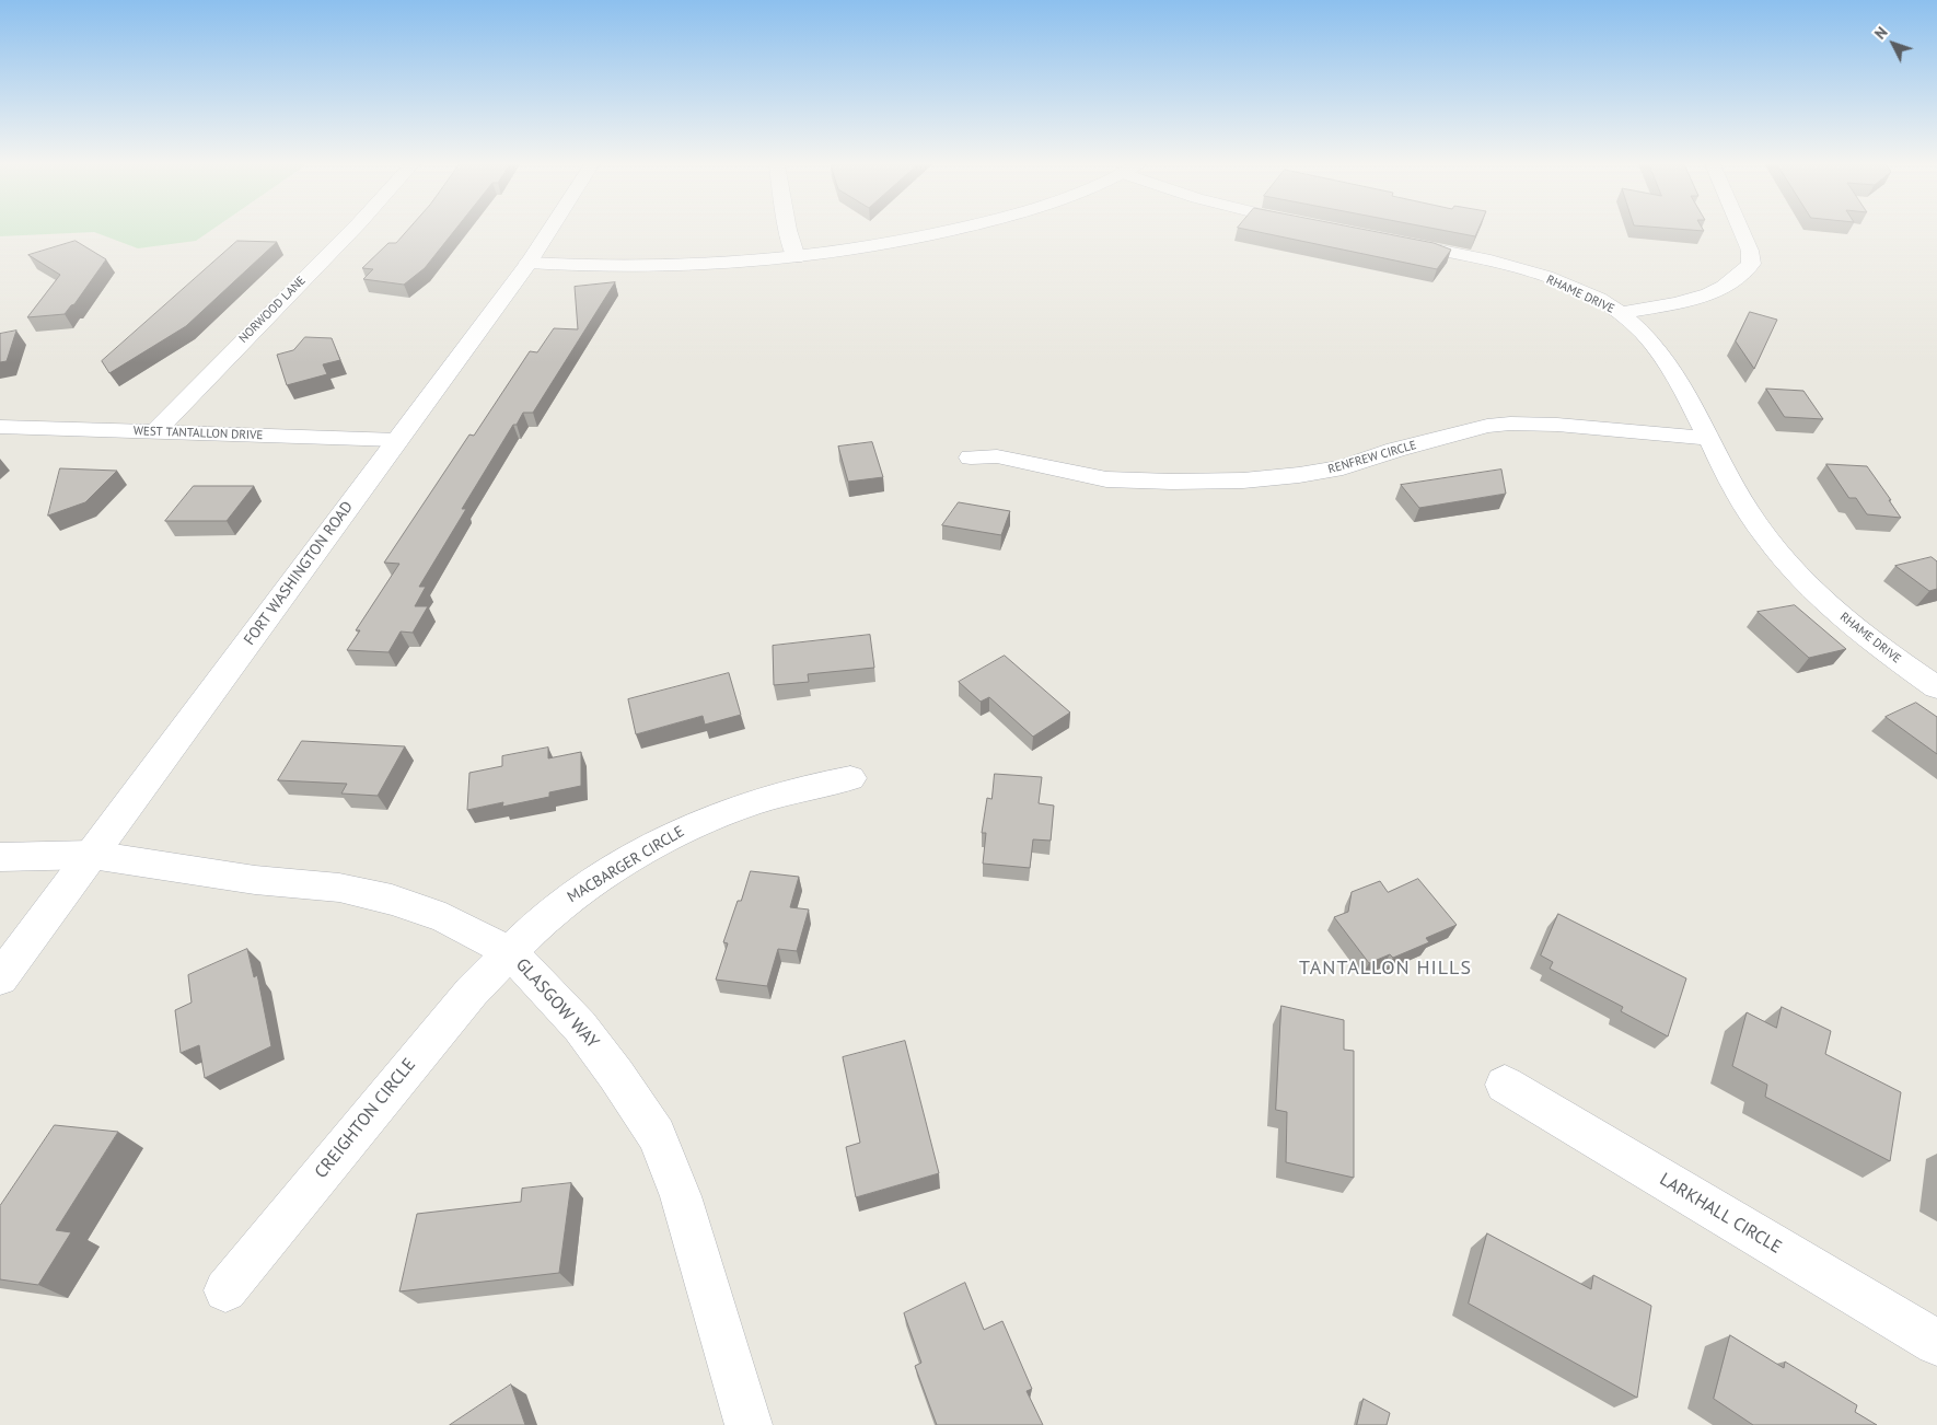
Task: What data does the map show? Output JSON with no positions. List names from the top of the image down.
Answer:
{
  "streets": {
    "street": [
      "RHAME DRIVE",
      "NORWOOD LANE",
      "WEST TANTALLON DRIVE",
      "RENFREW CIRCLE",
      "FORT WASHINGTON ROAD",
      "MACBARGER CIRCLE",
      "GLASGOW WAY",
      "CREIGHTON CIRCLE",
      "LARKHALL CIRCLE"
    ]
  },
  "crossings": [
    ["RHAME DRIVE", "RENFREW CIRCLE"],
    ["NORWOOD LANE", "WEST TANTALLON DRIVE"],
    ["WEST TANTALLON DRIVE", "FORT WASHINGTON ROAD"],
    ["FORT WASHINGTON ROAD", "GLASGOW WAY"],
    ["MACBARGER CIRCLE", "GLASGOW WAY"],
    ["MACBARGER CIRCLE", "CREIGHTON CIRCLE"],
    ["GLASGOW WAY", "CREIGHTON CIRCLE"]
  ],
  "districts": ["TANTALLON HILLS"],
  "north": "top left"
}
